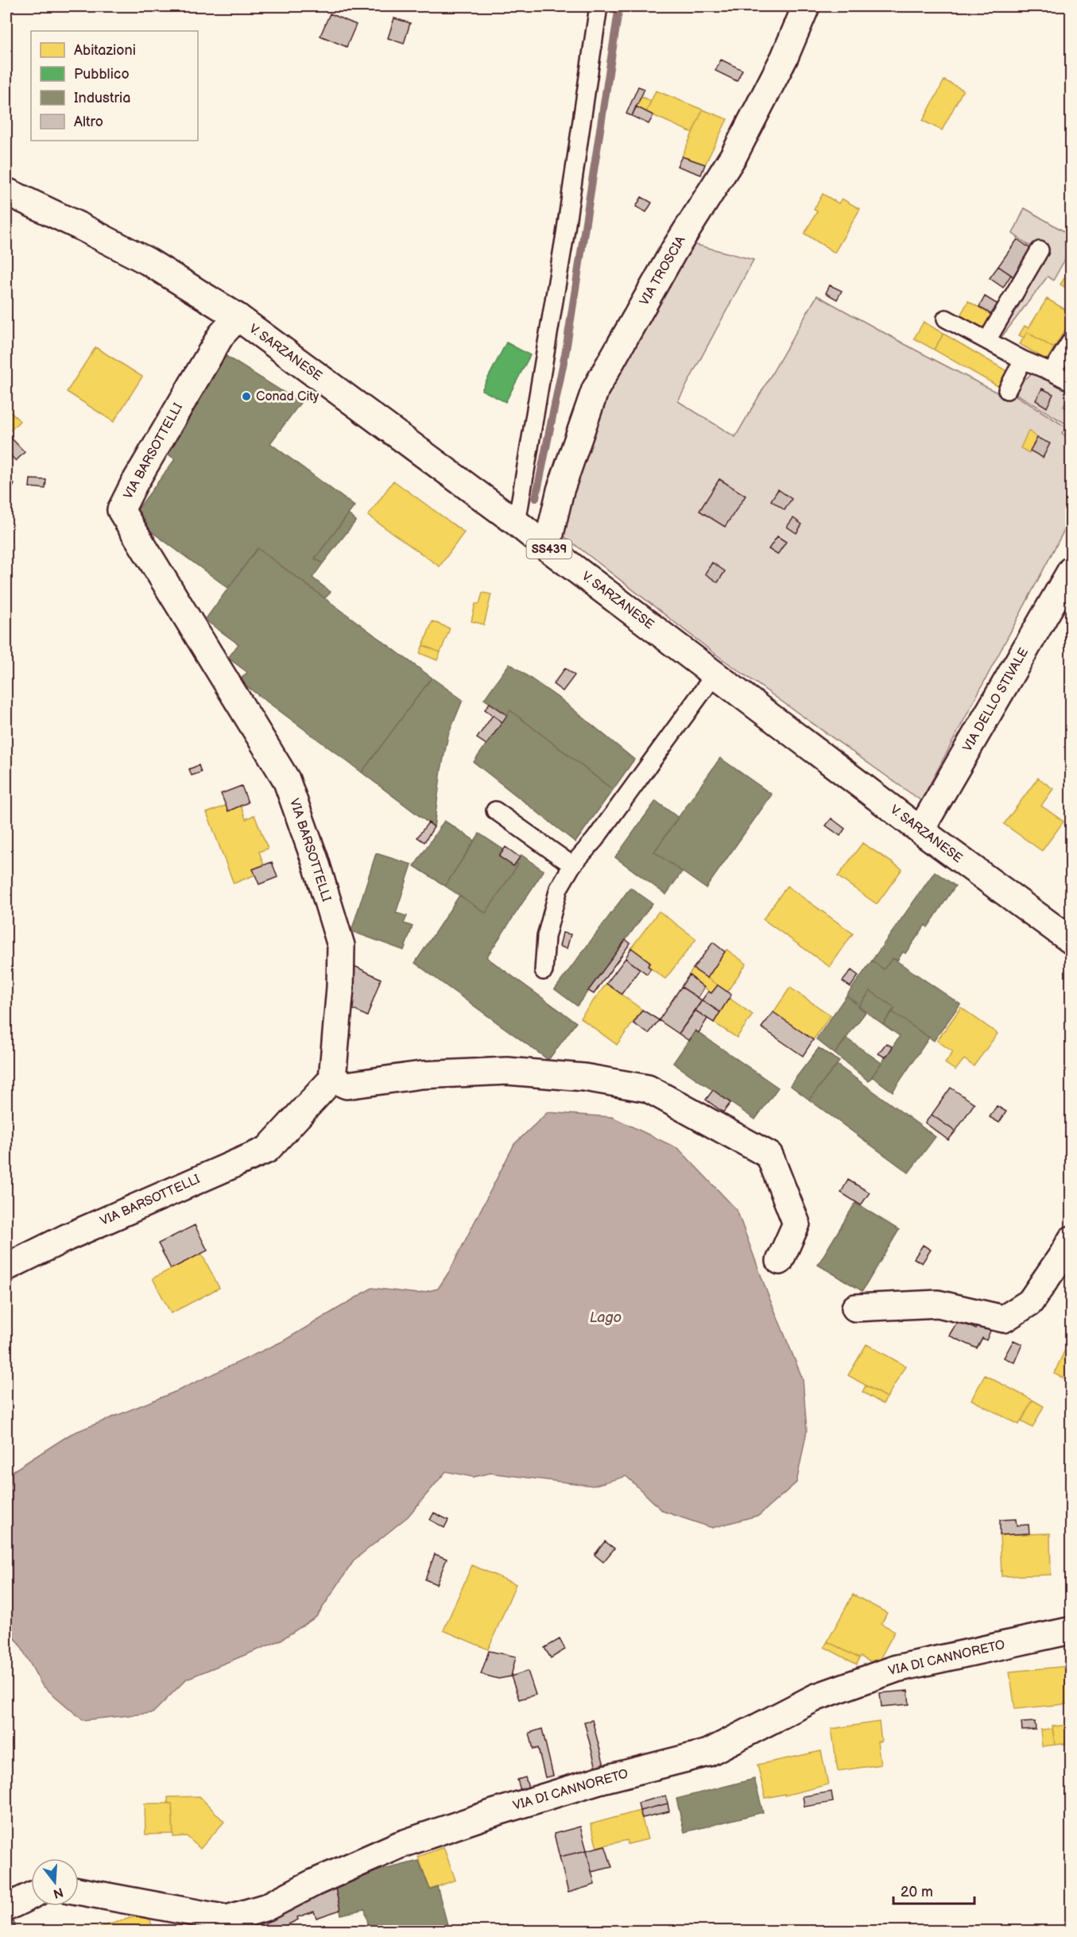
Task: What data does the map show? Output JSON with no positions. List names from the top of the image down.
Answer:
{
  "streets": {
    "street": [
      "VIA TROSCIA",
      "V. SARZANESE",
      "VIA BARSOTTELLI",
      "SS439",
      "VIA DELLO STIVALE",
      "VIA DI CANNORETO"
    ]
  },
  "crossings": [
    ["VIA TROSCIA", "V. SARZANESE"],
    ["V. SARZANESE", "VIA BARSOTTELLI"],
    ["V. SARZANESE", "VIA DELLO STIVALE"]
  ],
  "water": ["Lago"],
  "places": ["Conad City"],
  "legend": [
    "Abitazioni",
    "Pubblico",
    "Industria",
    "Altro"
  ],
  "scale_bar": "20 m",
  "north": "bottom"
}
